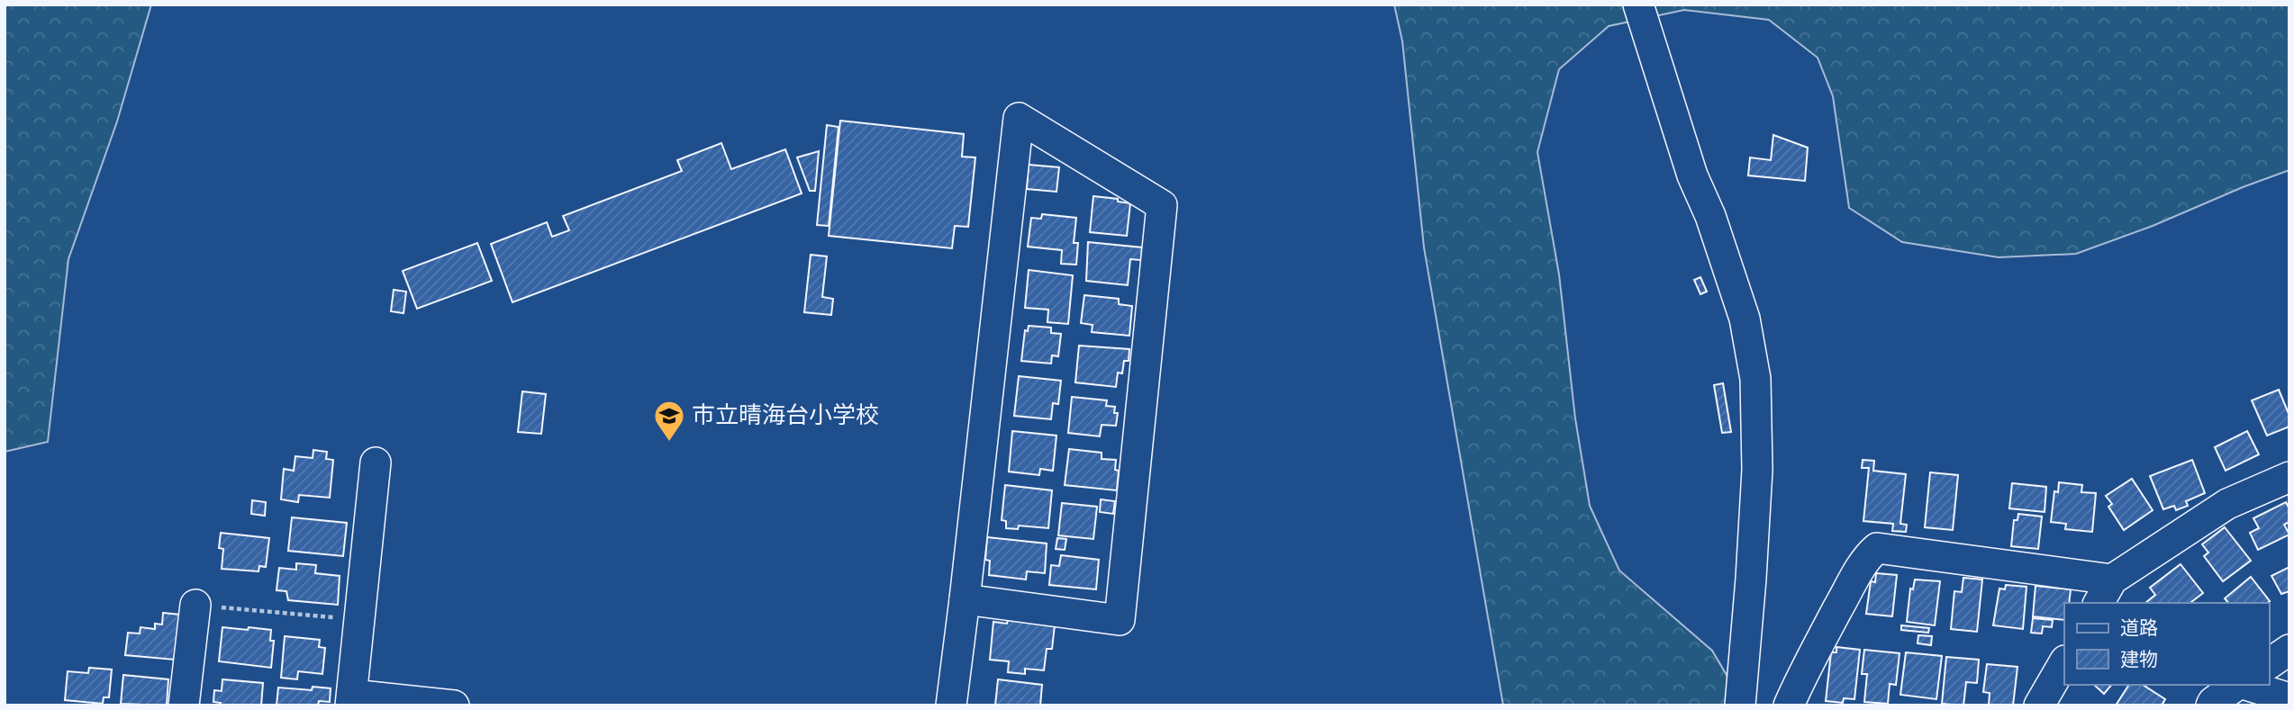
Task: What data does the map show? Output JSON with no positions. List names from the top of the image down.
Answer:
{
  "places": {
    "school or university": ["市立晴海台小学校"]
  },
  "legend": ["道路", "建物"]
}
